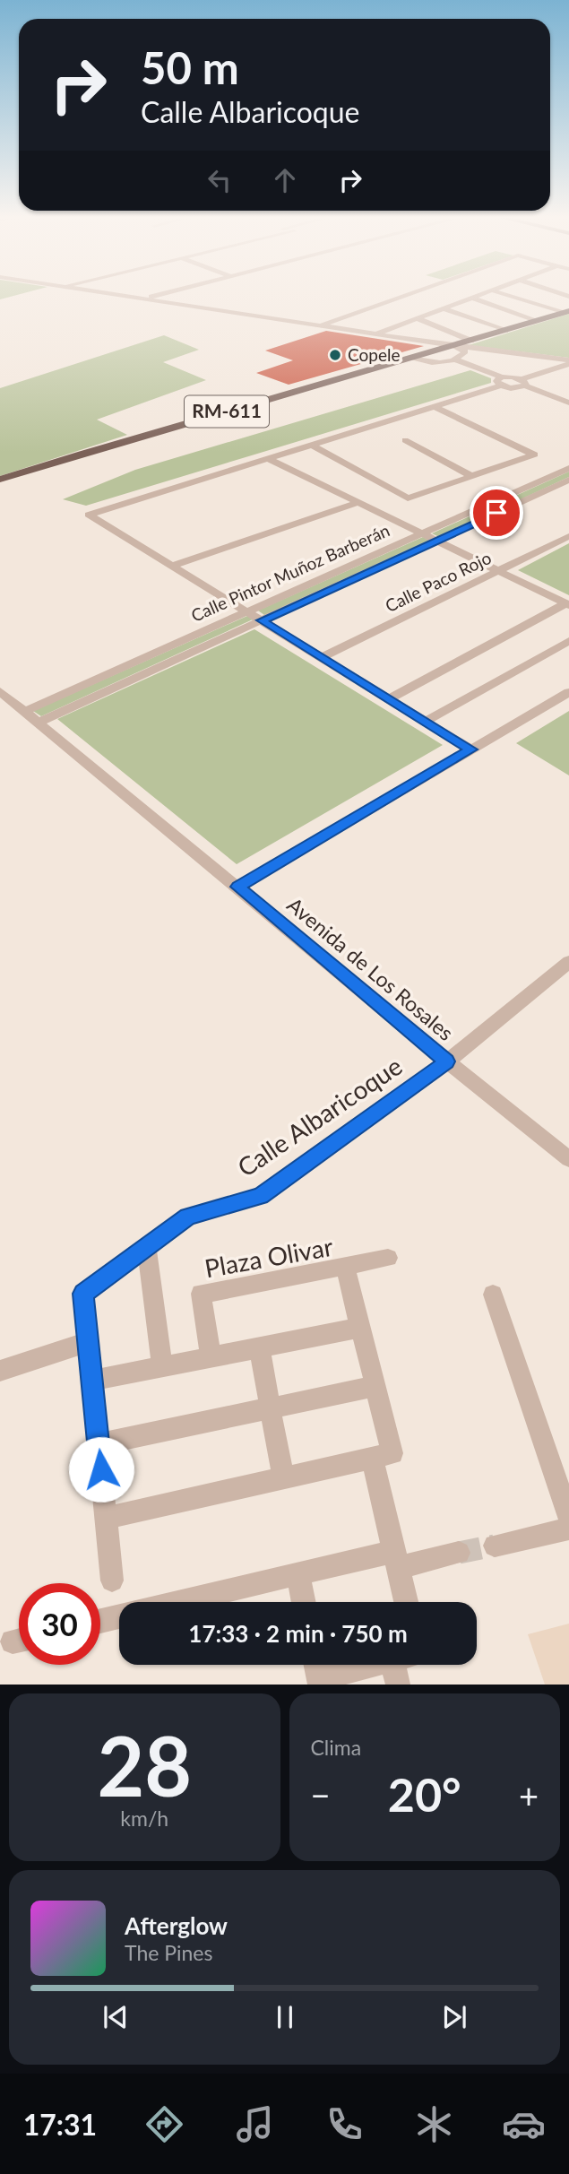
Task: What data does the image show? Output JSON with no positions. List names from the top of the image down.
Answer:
{
  "streets": {
    "main road": ["RM-611"],
    "street": [
      "Calle Pintor Muñoz Barberán",
      "Calle Paco Rojo",
      "Avenida de Los Rosales",
      "Calle Albaricoque",
      "Plaza Olivar"
    ]
  },
  "crossings": [
    ["Calle Pintor Muñoz Barberán", "Avenida de Los Rosales"],
    ["Avenida de Los Rosales", "Calle Albaricoque"]
  ],
  "places": ["Copele"],
  "page": {
    "turn": ["50 m", "Calle Albaricoque"],
    "limit": "30",
    "trip": "17:33 · 2 min · 750 m",
    "tile": [
      ["28", "km/h"],
      "Clima"
    ],
    "heat": ["−", "20°", "+"],
    "song": ["Afterglow", "The Pines"],
    "tabs": "17:31"
  }
}
